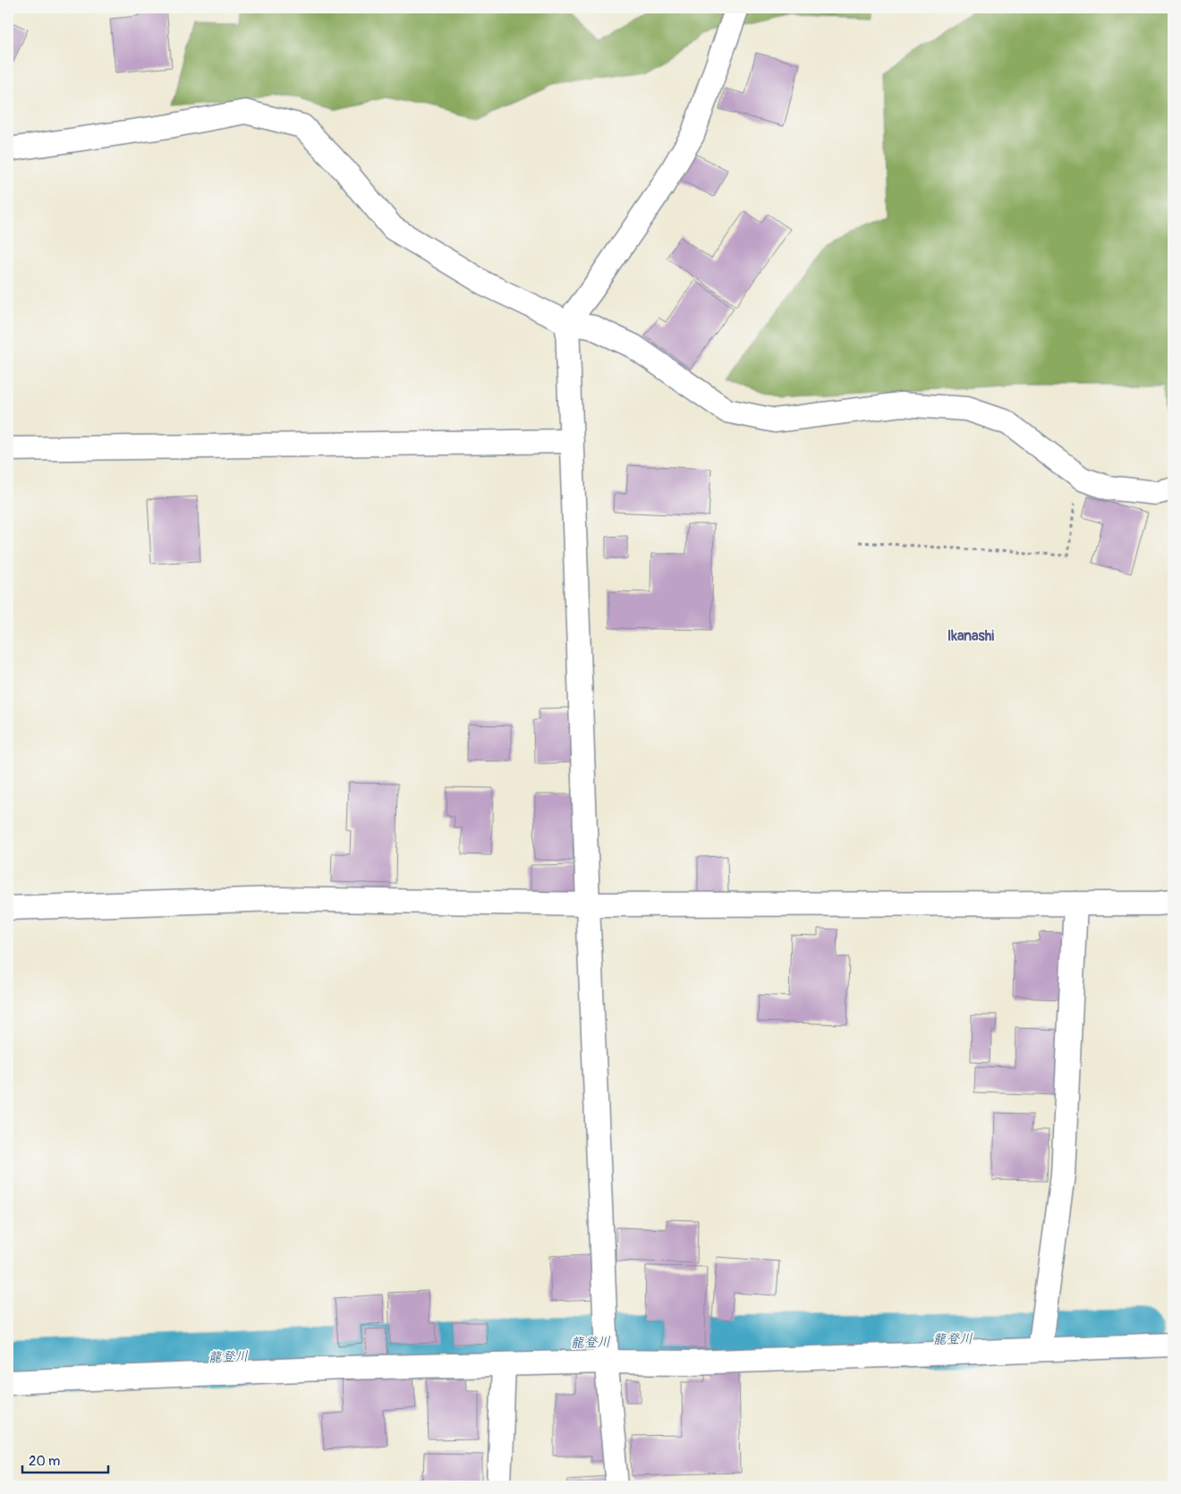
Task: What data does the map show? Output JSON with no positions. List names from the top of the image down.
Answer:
{
  "districts": ["Ikanashi"],
  "water": ["龍登川"],
  "scale_bar": "20 m"
}
